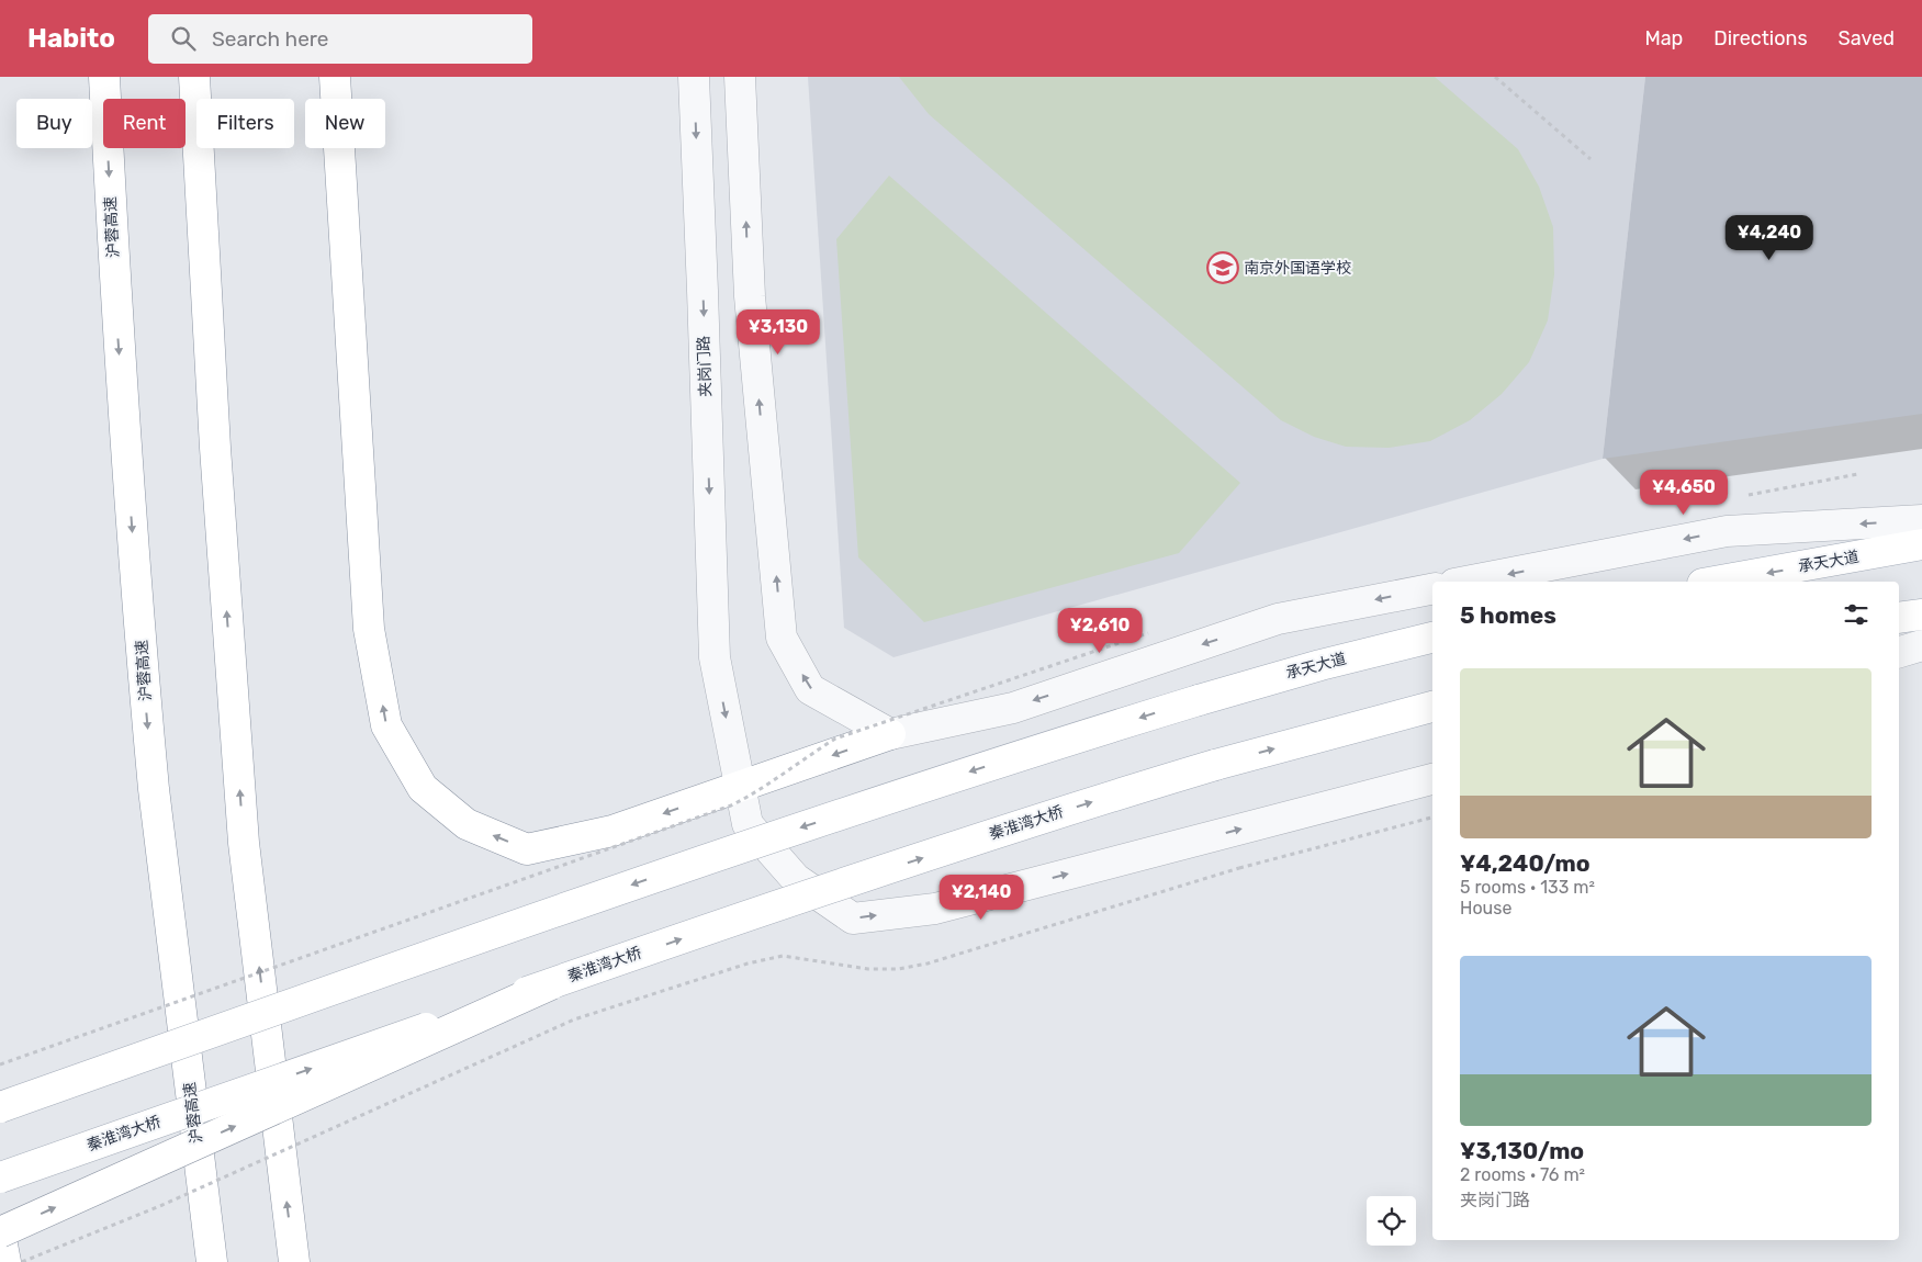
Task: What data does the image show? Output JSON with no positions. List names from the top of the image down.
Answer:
{
  "streets": {
    "main road": ["沪蓉高速", "承天大道", "秦淮湾大桥"],
    "street": ["夹岗门路"]
  },
  "places": {
    "school or university": ["南京外国语学校"]
  },
  "page": {
    "header": "Habito",
    "search": "Search here",
    "nav": ["Map", "Directions", "Saved"],
    "chip": [
      "Buy",
      "Rent",
      "Filters",
      "New"
    ],
    "price": [
      "¥4,240",
      "¥3,130",
      "¥4,650",
      "¥2,610",
      "¥2,140"
    ],
    "heading": "5 homes",
    "list": [
      {
        "name": "¥4,240/mo",
        "note": "5 rooms · 133 m² · House"
      },
      {
        "name": "¥3,130/mo",
        "note": "2 rooms · 76 m² · 夹岗门路"
      }
    ]
  }
}
